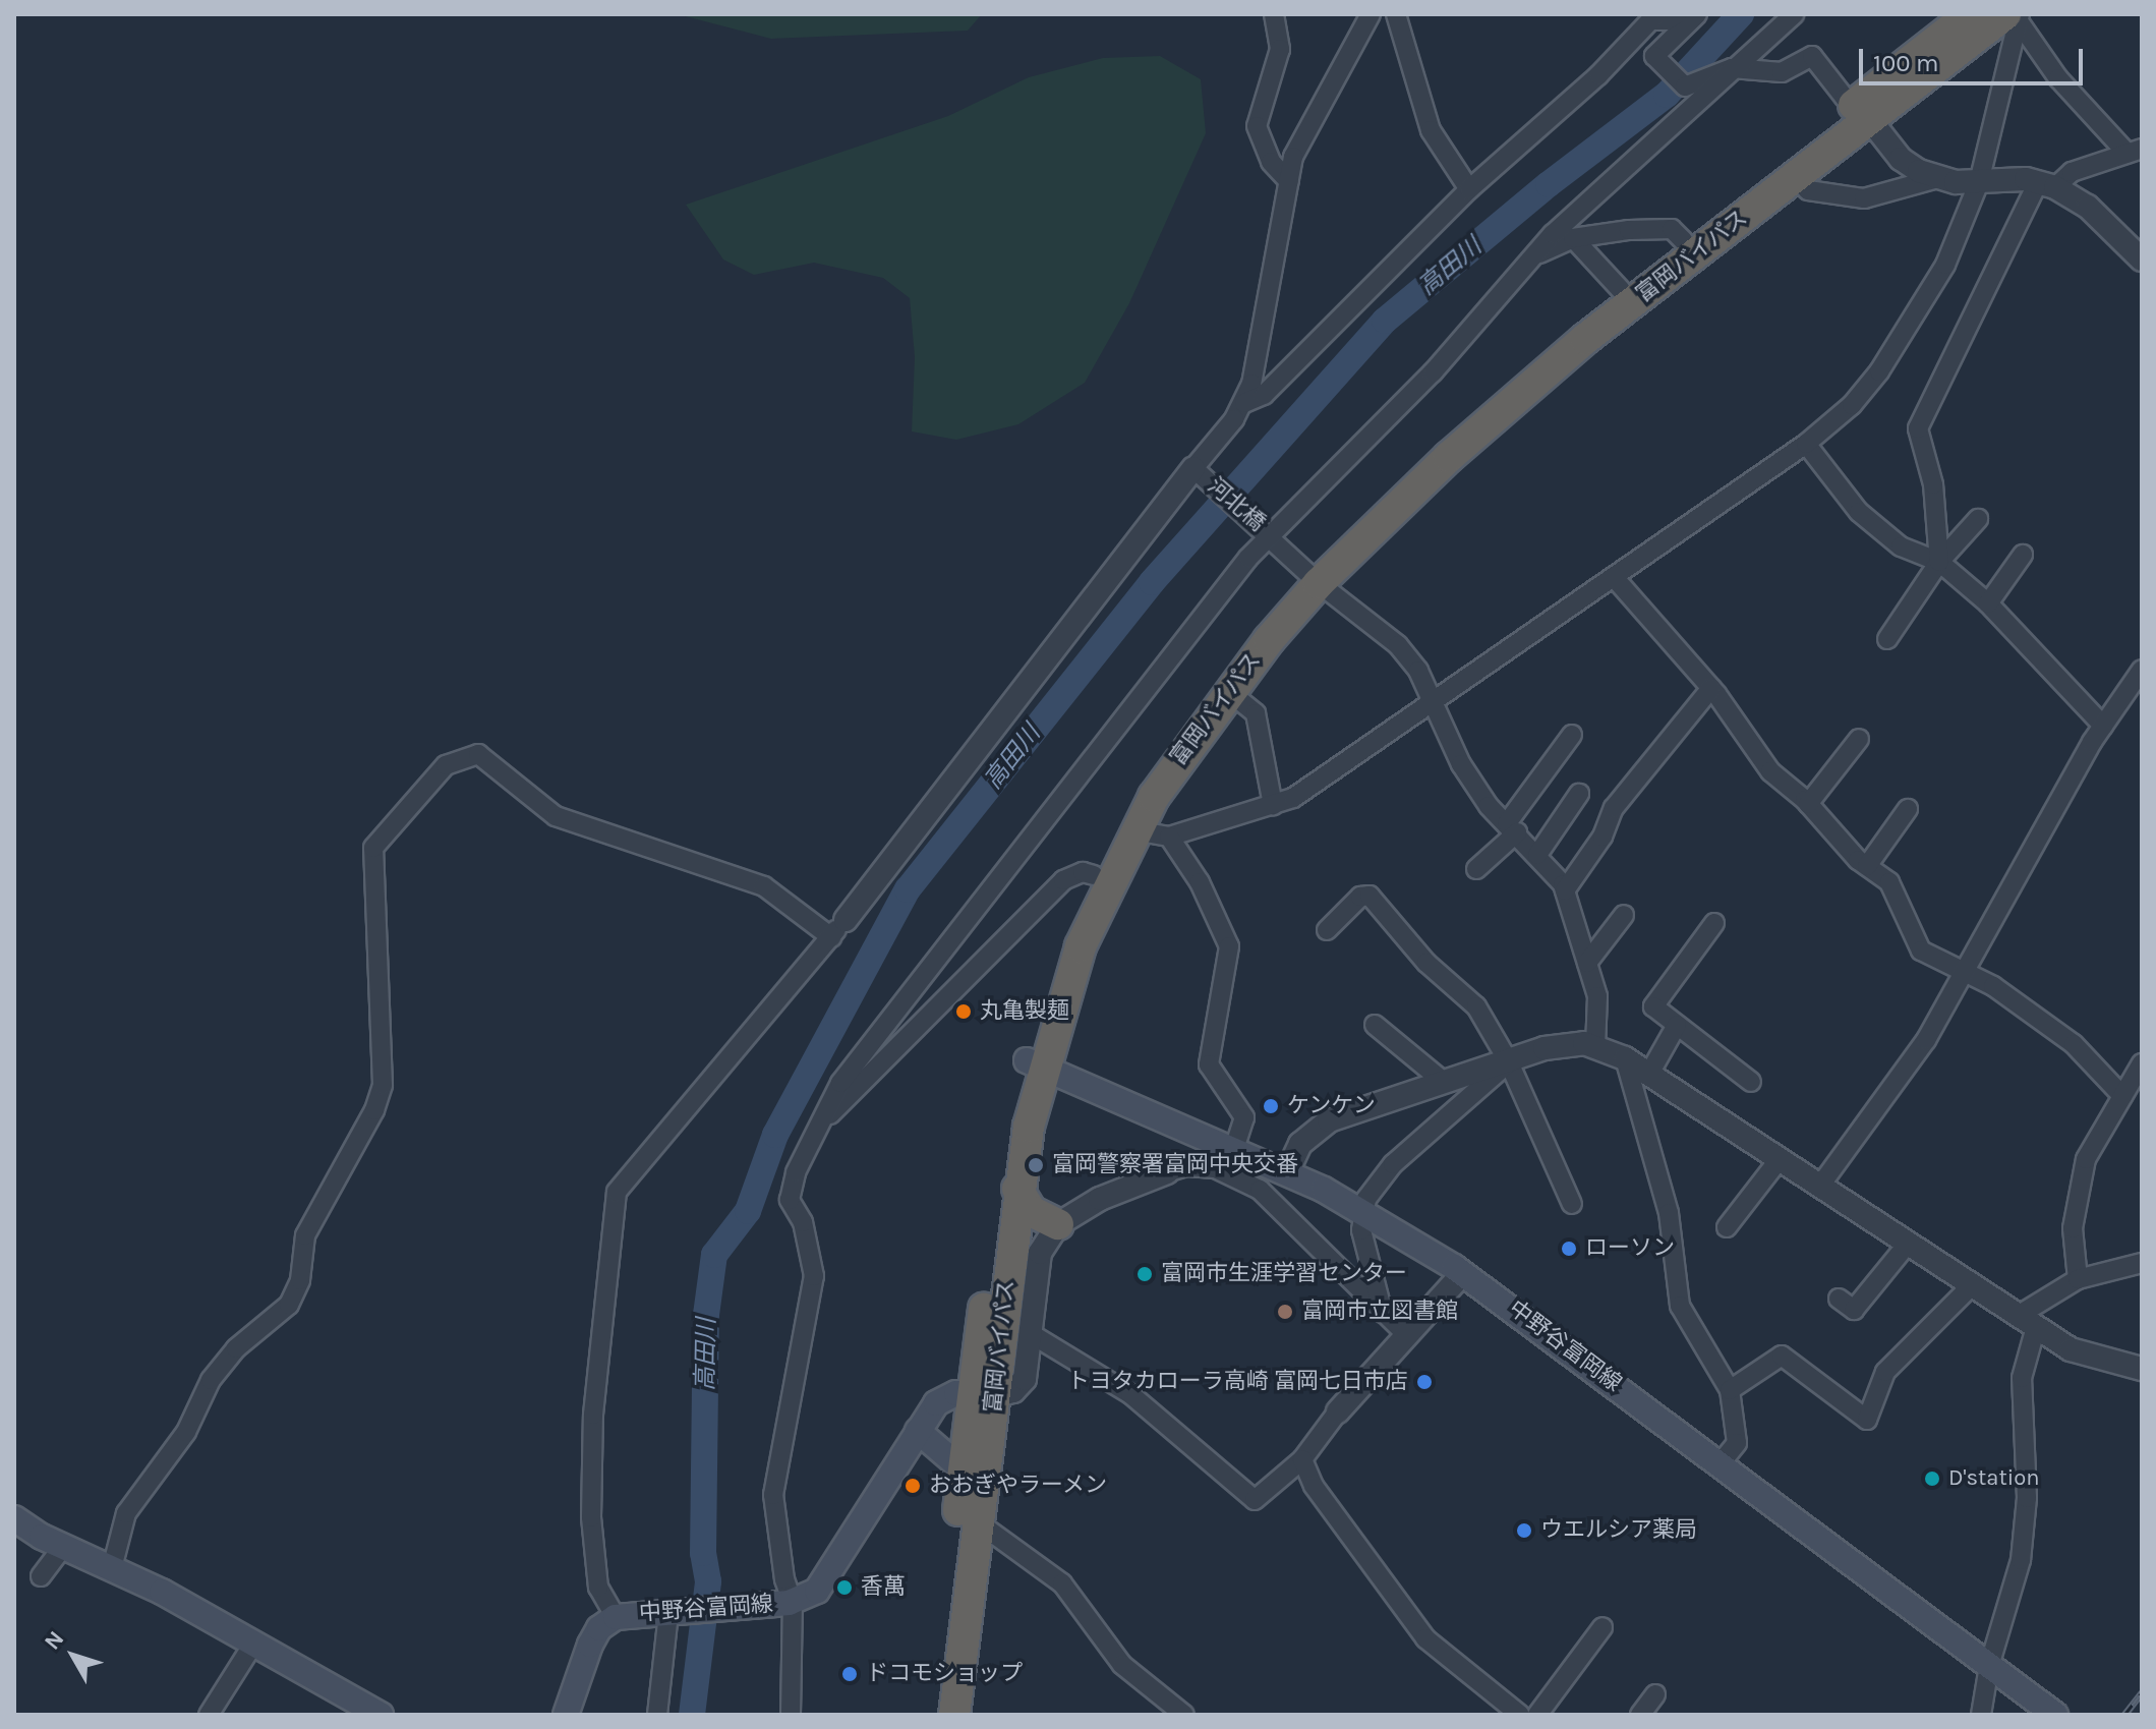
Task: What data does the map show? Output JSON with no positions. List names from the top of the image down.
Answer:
{
  "streets": {
    "highway": ["富岡バイパス"],
    "main road": ["中野谷富岡線"],
    "street": ["河北橋"]
  },
  "crossings": [
    ["富岡バイパス", "河北橋"],
    ["富岡バイパス", "中野谷富岡線"]
  ],
  "water": ["高田川"],
  "places": [
    "丸亀製麺",
    "ケンケン",
    "富岡警察署富岡中央交番",
    "ローソン",
    "富岡市生涯学習センター",
    "富岡市立図書館",
    "トヨタカローラ高崎 富岡七日市店",
    "D'station",
    "おおぎやラーメン",
    "ウエルシア薬局",
    "香萬",
    "ドコモショップ"
  ],
  "scale_bar": "100 m",
  "north": "top left"
}
